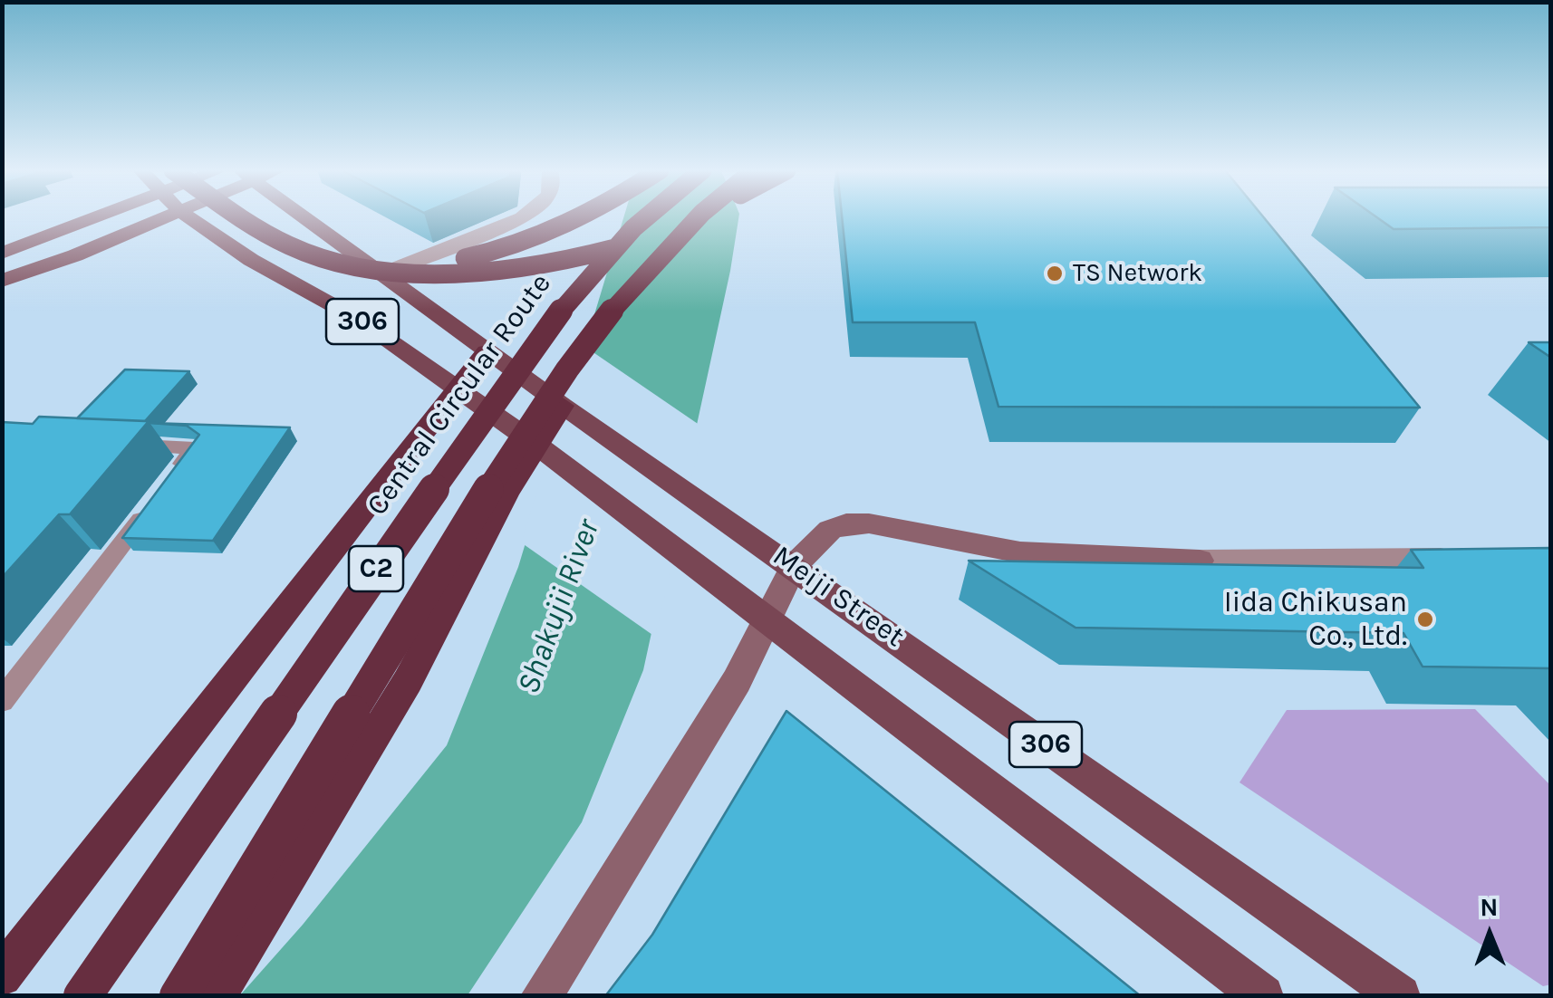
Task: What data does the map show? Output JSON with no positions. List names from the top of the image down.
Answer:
{
  "streets": {
    "highway": ["Central Circular Route", "C2"],
    "main road": ["306", "Meiji Street"]
  },
  "crossings": [
    ["306", "Meiji Street"]
  ],
  "water": ["Shakujii River"],
  "places": ["TS Network", "Iida Chikusan Co., Ltd."],
  "north": "top"
}
